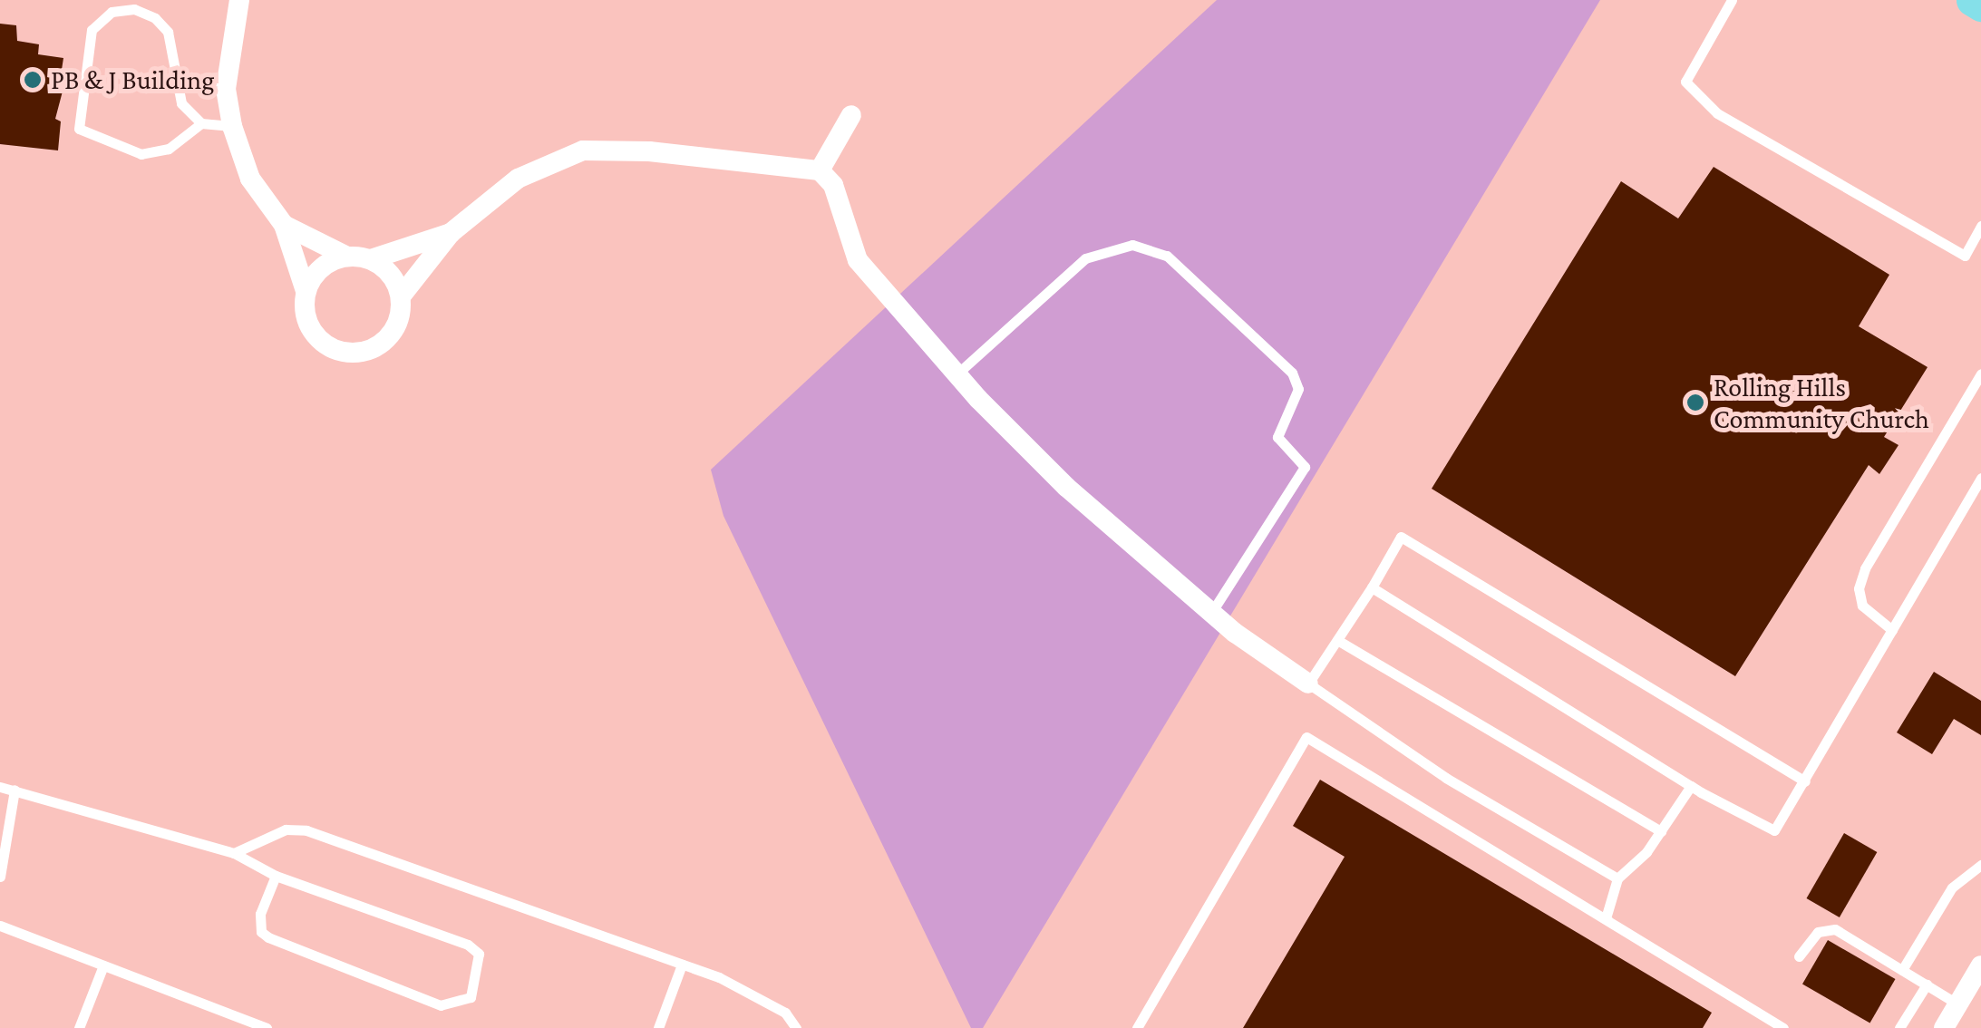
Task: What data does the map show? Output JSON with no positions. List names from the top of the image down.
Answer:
{
  "places": ["PB & J Building", "Rolling Hills Community Church"]
}
